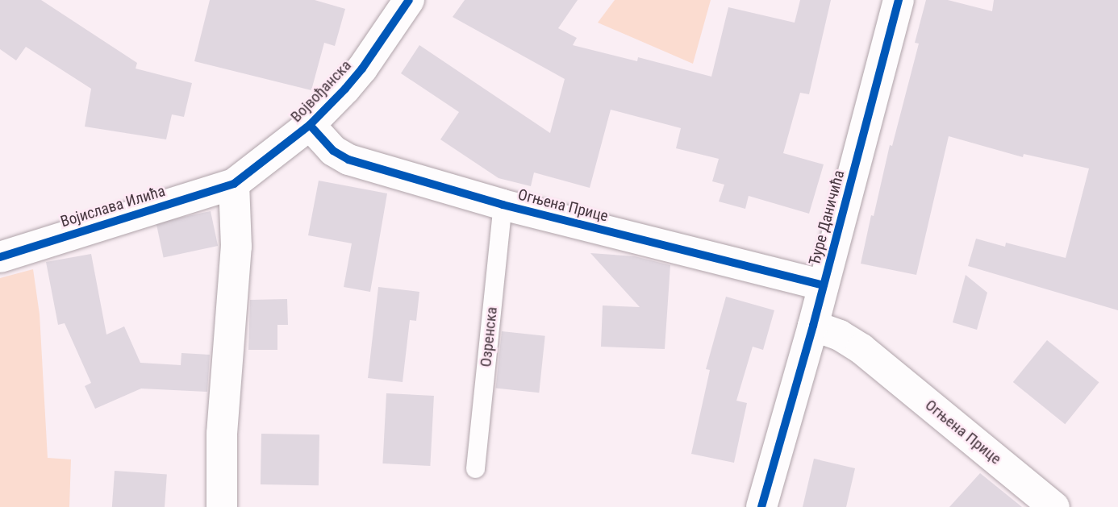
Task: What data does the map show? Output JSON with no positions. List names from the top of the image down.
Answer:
{
  "streets": {
    "street": [
      "Војвођанска",
      "Огњена Прице",
      "Војислава Илића",
      "Ђуре Даничића"
    ],
    "lane": ["Озренска"]
  },
  "crossings": [
    ["Војвођанска", "Огњена Прице"],
    ["Војвођанска", "Војислава Илића"],
    ["Огњена Прице", "Ђуре Даничића"],
    ["Огњена Прице", "Озренска"]
  ]
}
